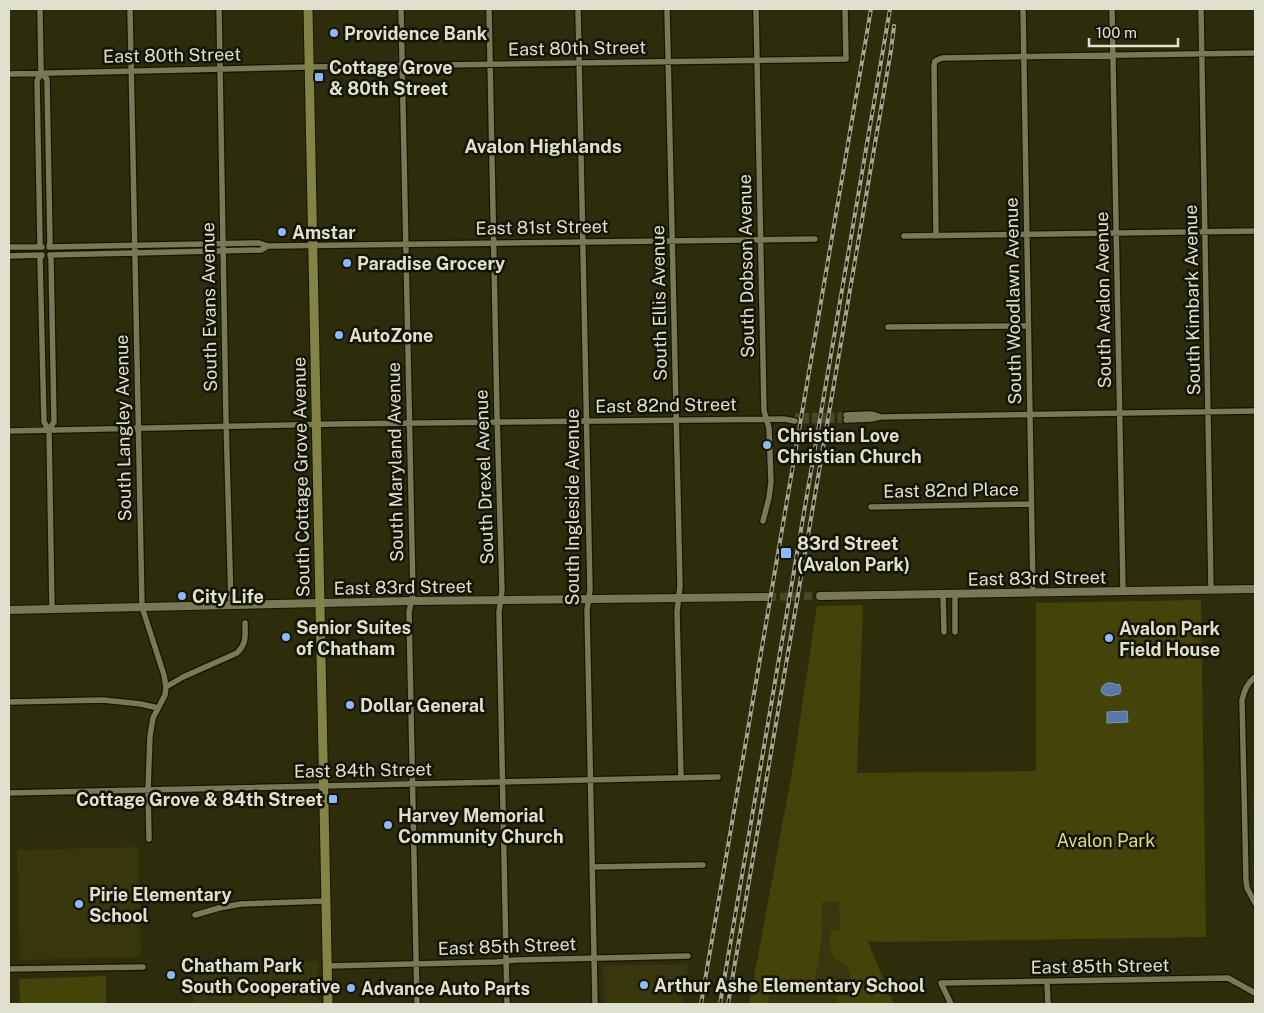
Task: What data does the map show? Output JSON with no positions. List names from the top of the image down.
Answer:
{
  "streets": {
    "main road": ["South Cottage Grove Avenue"],
    "street": [
      "East 80th Street",
      "East 81st Street",
      "South Dobson Avenue",
      "South Avalon Avenue",
      "South Kimbark Avenue",
      "South Woodlawn Avenue",
      "South Ellis Avenue",
      "South Evans Avenue",
      "East 82nd Street",
      "South Langley Avenue",
      "South Maryland Avenue",
      "South Drexel Avenue",
      "East 82nd Place",
      "South Ingleside Avenue",
      "East 83rd Street",
      "East 84th Street",
      "East 85th Street"
    ]
  },
  "crossings": [
    ["East 80th Street", "South Dobson Avenue"],
    ["East 80th Street", "South Ellis Avenue"],
    ["East 80th Street", "South Evans Avenue"],
    ["East 80th Street", "South Langley Avenue"],
    ["East 80th Street", "South Maryland Avenue"],
    ["East 80th Street", "South Cottage Grove Avenue"],
    ["East 80th Street", "South Drexel Avenue"],
    ["East 80th Street", "South Ingleside Avenue"],
    ["East 81st Street", "South Dobson Avenue"],
    ["East 81st Street", "South Ellis Avenue"],
    ["East 81st Street", "South Evans Avenue"],
    ["East 81st Street", "South Langley Avenue"],
    ["East 81st Street", "South Maryland Avenue"],
    ["East 81st Street", "South Cottage Grove Avenue"],
    ["East 81st Street", "South Drexel Avenue"],
    ["East 81st Street", "South Ingleside Avenue"],
    ["South Dobson Avenue", "East 82nd Street"],
    ["South Avalon Avenue", "East 83rd Street"],
    ["South Kimbark Avenue", "East 83rd Street"],
    ["South Woodlawn Avenue", "East 82nd Place"],
    ["South Woodlawn Avenue", "East 83rd Street"],
    ["South Ellis Avenue", "East 82nd Street"],
    ["South Ellis Avenue", "East 83rd Street"],
    ["South Ellis Avenue", "East 84th Street"],
    ["South Evans Avenue", "East 82nd Street"],
    ["South Evans Avenue", "East 83rd Street"],
    ["East 82nd Street", "South Langley Avenue"],
    ["East 82nd Street", "South Maryland Avenue"],
    ["East 82nd Street", "South Cottage Grove Avenue"],
    ["East 82nd Street", "South Drexel Avenue"],
    ["East 82nd Street", "South Ingleside Avenue"],
    ["South Langley Avenue", "East 83rd Street"],
    ["South Maryland Avenue", "East 83rd Street"],
    ["South Maryland Avenue", "East 84th Street"],
    ["South Maryland Avenue", "East 85th Street"],
    ["South Cottage Grove Avenue", "East 83rd Street"],
    ["South Cottage Grove Avenue", "East 84th Street"],
    ["South Cottage Grove Avenue", "East 85th Street"],
    ["South Drexel Avenue", "East 83rd Street"],
    ["South Drexel Avenue", "East 84th Street"],
    ["South Drexel Avenue", "East 85th Street"],
    ["South Ingleside Avenue", "East 83rd Street"],
    ["South Ingleside Avenue", "East 84th Street"],
    ["South Ingleside Avenue", "East 85th Street"]
  ],
  "districts": ["Avalon Highlands"],
  "parks": ["Avalon Park"],
  "places": {
    "other": [
      "Providence Bank",
      "Amstar",
      "Paradise Grocery",
      "AutoZone",
      "Christian Love Christian Church",
      "City Life",
      "Senior Suites of Chatham",
      "Avalon Park Field House",
      "Dollar General",
      "Harvey Memorial Community Church",
      "Pirie Elementary School",
      "Chatham Park South Cooperative",
      "Arthur Ashe Elementary School",
      "Advance Auto Parts"
    ],
    "transit": ["Cottage Grove & 80th Street", "83rd Street (Avalon Park)", "Cottage Grove & 84th Street"]
  },
  "scale_bar": "100 m"
}
